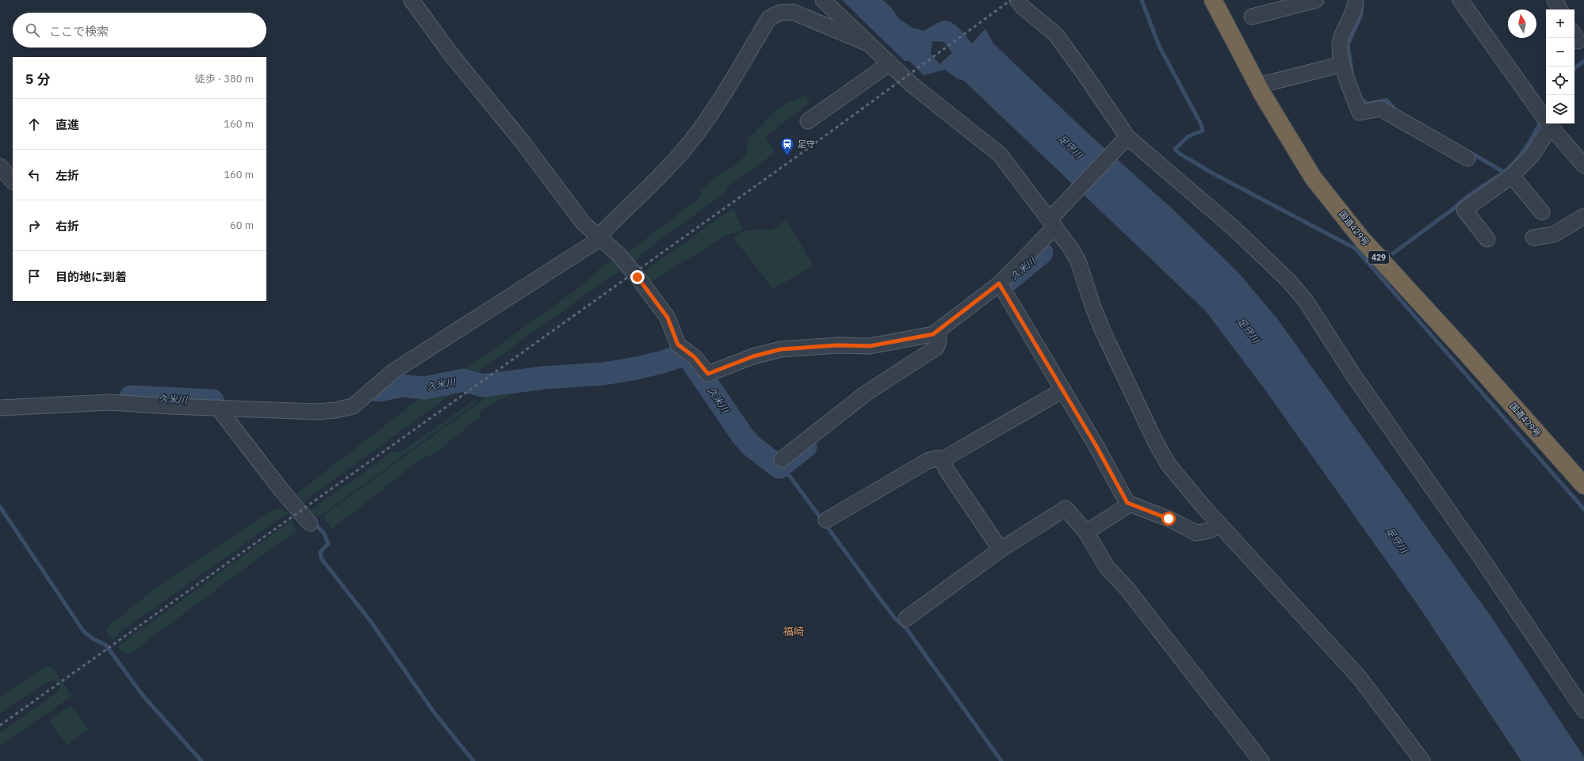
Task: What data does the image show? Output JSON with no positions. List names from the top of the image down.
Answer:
{
  "streets": {
    "highway": ["国道429号", "429"]
  },
  "districts": ["福崎"],
  "water": ["足守川", "久米川"],
  "places": {
    "station": ["足守"]
  },
  "north": "top",
  "page": {
    "map_buttons": ["+", "−"],
    "search": "ここで検索",
    "heading": ["5 分", "徒歩 · 380 m"],
    "list": [
      ["直進", "160 m"],
      ["左折", "160 m"],
      ["右折", "60 m"],
      "目的地に到着"
    ]
  }
}
